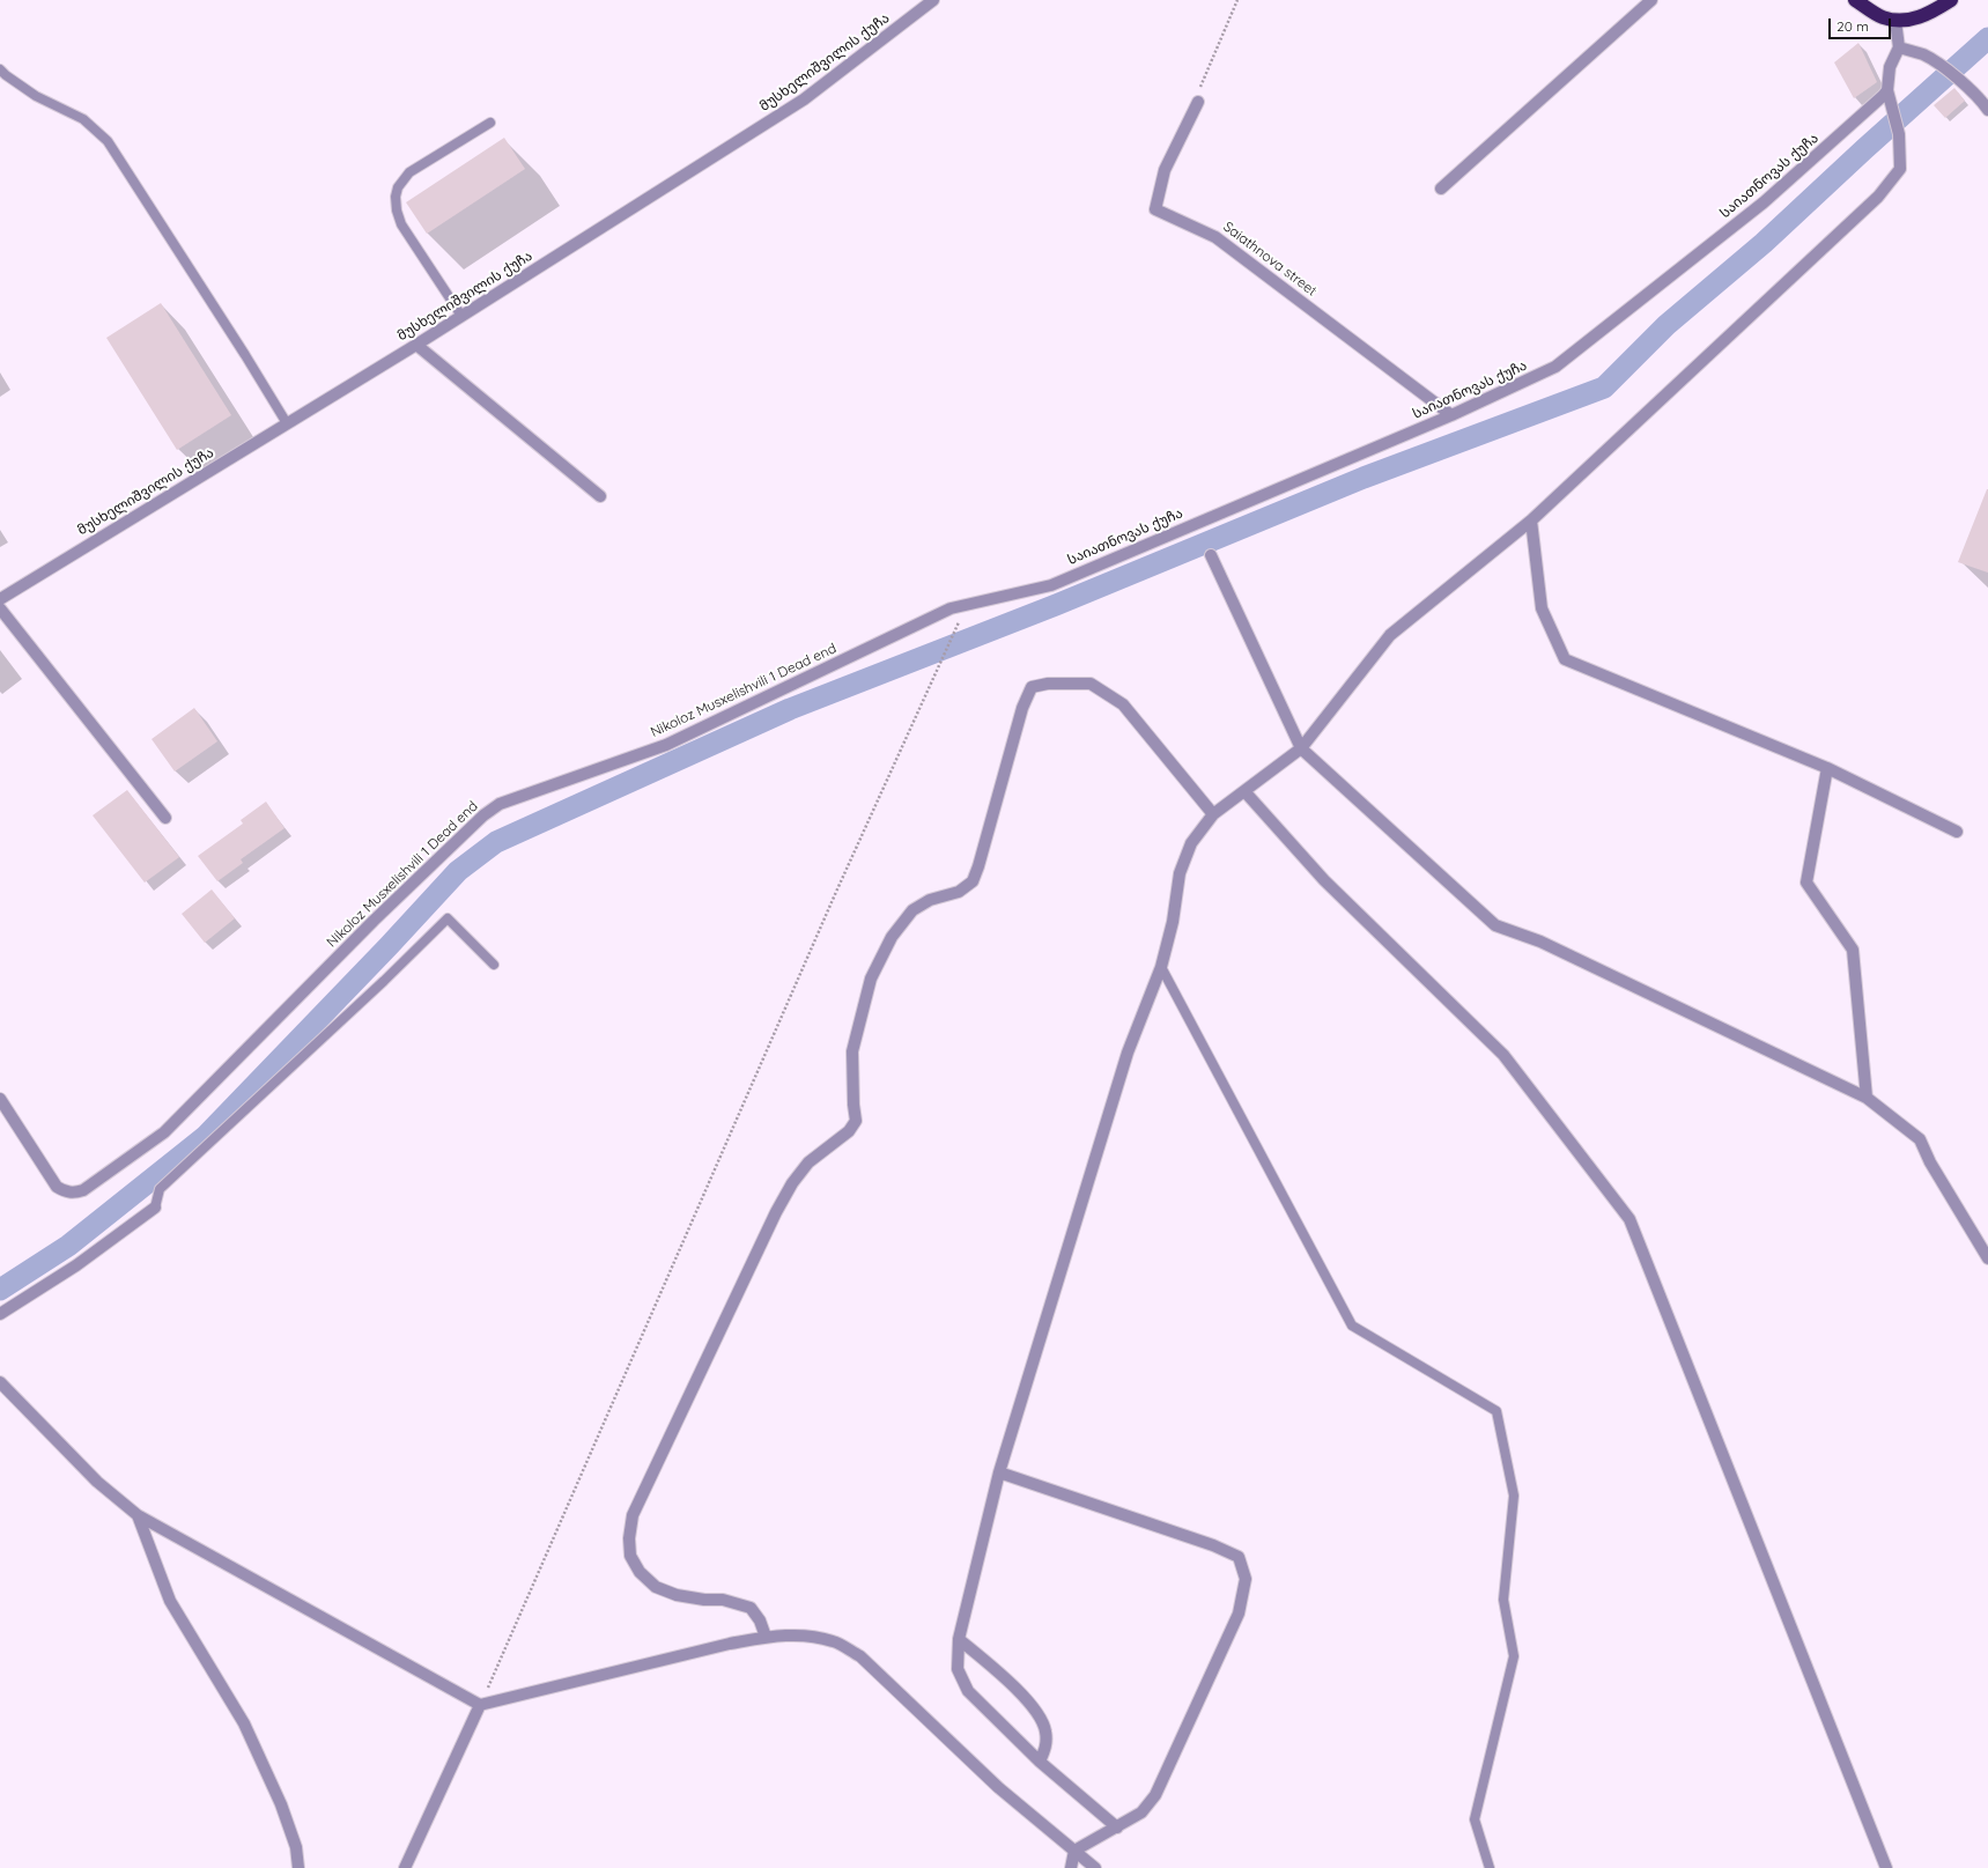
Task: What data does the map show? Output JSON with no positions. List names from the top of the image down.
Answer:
{
  "streets": {
    "street": [
      "მუსხელიშვილის ქუჩა",
      "საიათნოვას ქუჩა",
      "Saiathnova street",
      "Nikoloz Musxelishvili 1 Dead end"
    ]
  },
  "crossings": [
    ["საიათნოვას ქუჩა", "Saiathnova street"],
    ["საიათნოვას ქუჩა", "Nikoloz Musxelishvili 1 Dead end"]
  ],
  "scale_bar": "20 m"
}
